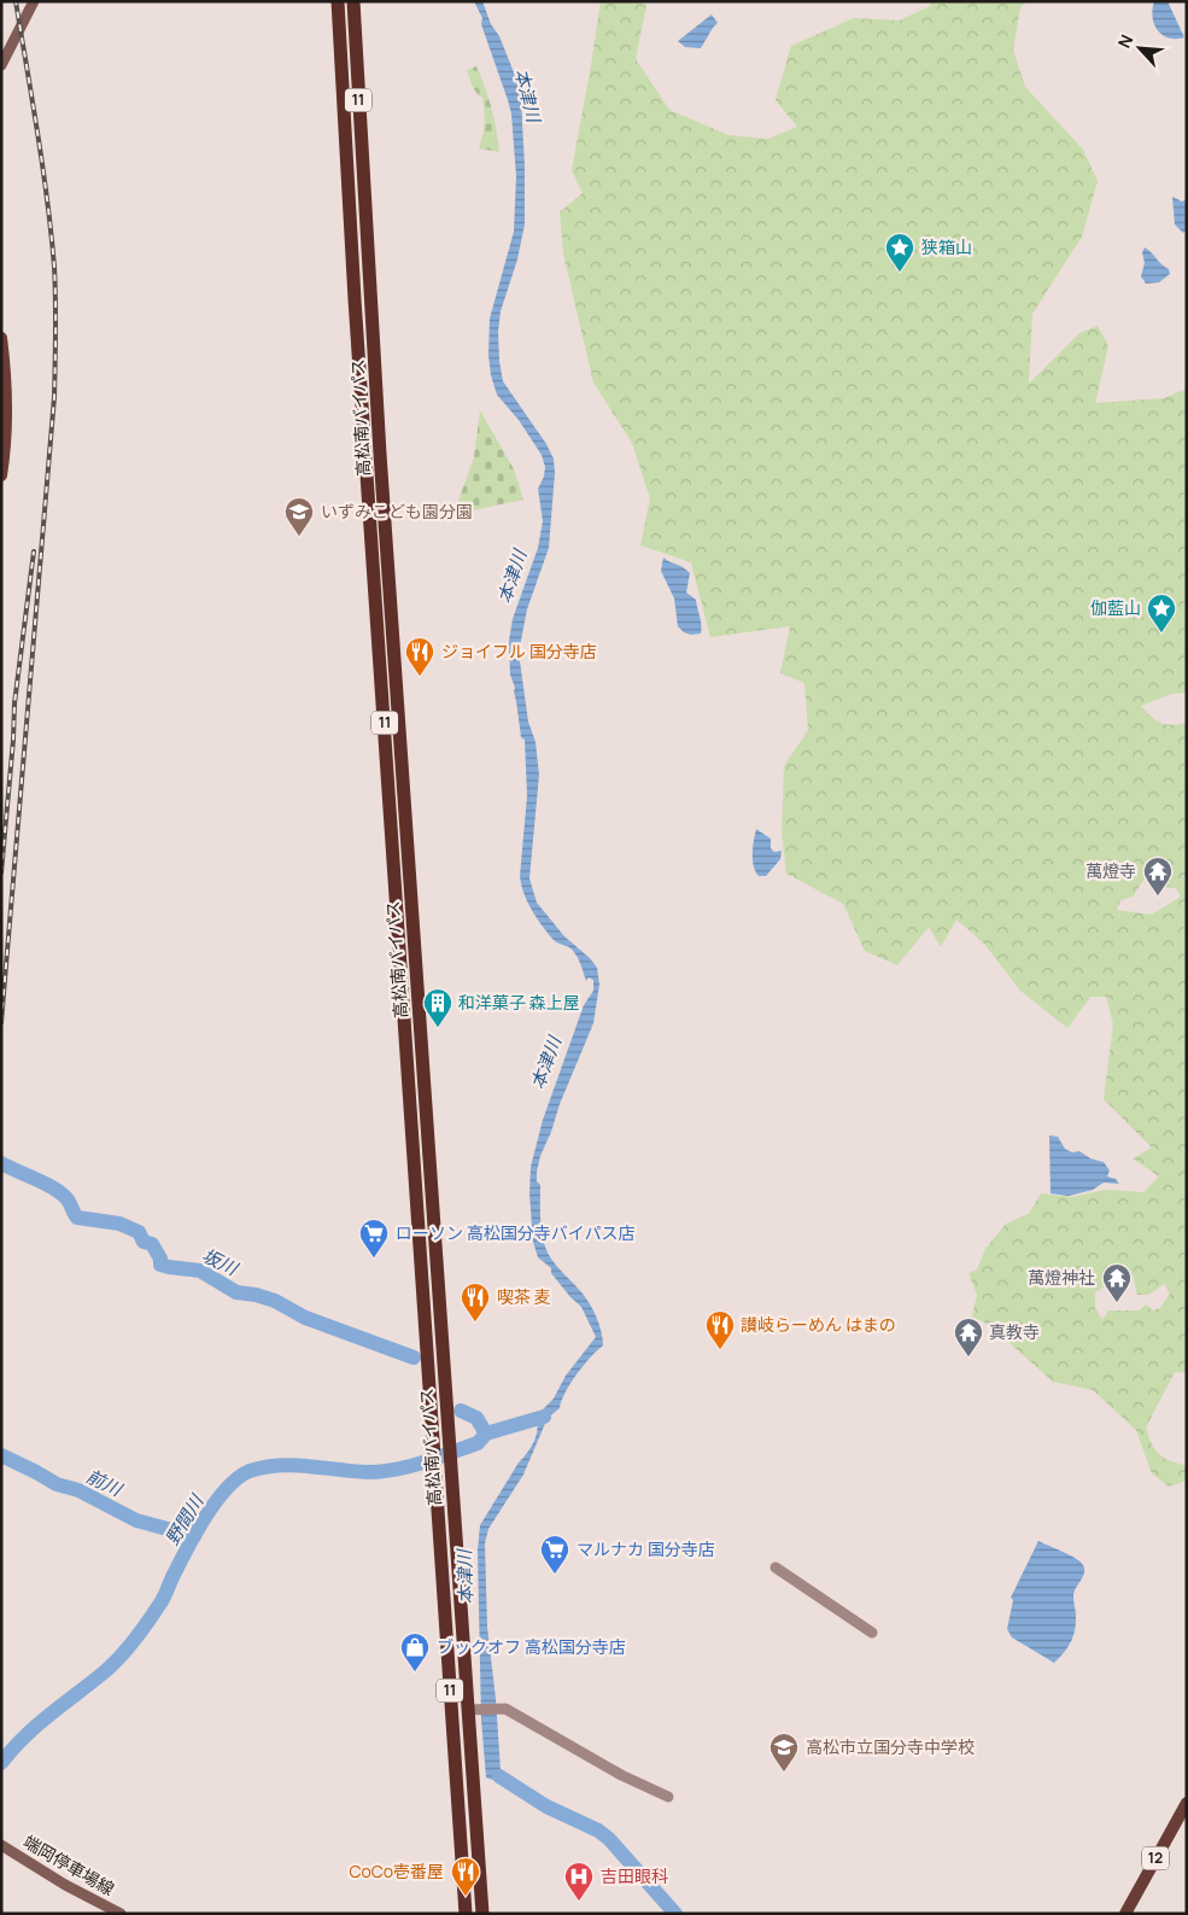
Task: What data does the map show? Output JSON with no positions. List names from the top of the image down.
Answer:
{
  "streets": {
    "highway": ["11", "高松南バイパス"],
    "main road": ["12", "端岡停車場線"]
  },
  "water": [
    "本津川",
    "坂川",
    "前川",
    "野間川"
  ],
  "places": {
    "place": ["狭箱山", "伽藍山"],
    "school or university": ["いずみこども園分園", "高松市立国分寺中学校"],
    "restaurant": [
      "ジョイフル 国分寺店",
      "喫茶 麦",
      "讃岐らーめん はまの",
      "CoCo壱番屋"
    ],
    "temple": ["萬燈寺", "萬燈神社", "真教寺"],
    "building": ["和洋菓子 森上屋"],
    "supermarket": ["ローソン 高松国分寺バイパス店", "マルナカ 国分寺店"],
    "shop": ["ブックオフ 高松国分寺店"],
    "hospital": ["吉田眼科"]
  },
  "north": "top left"
}
